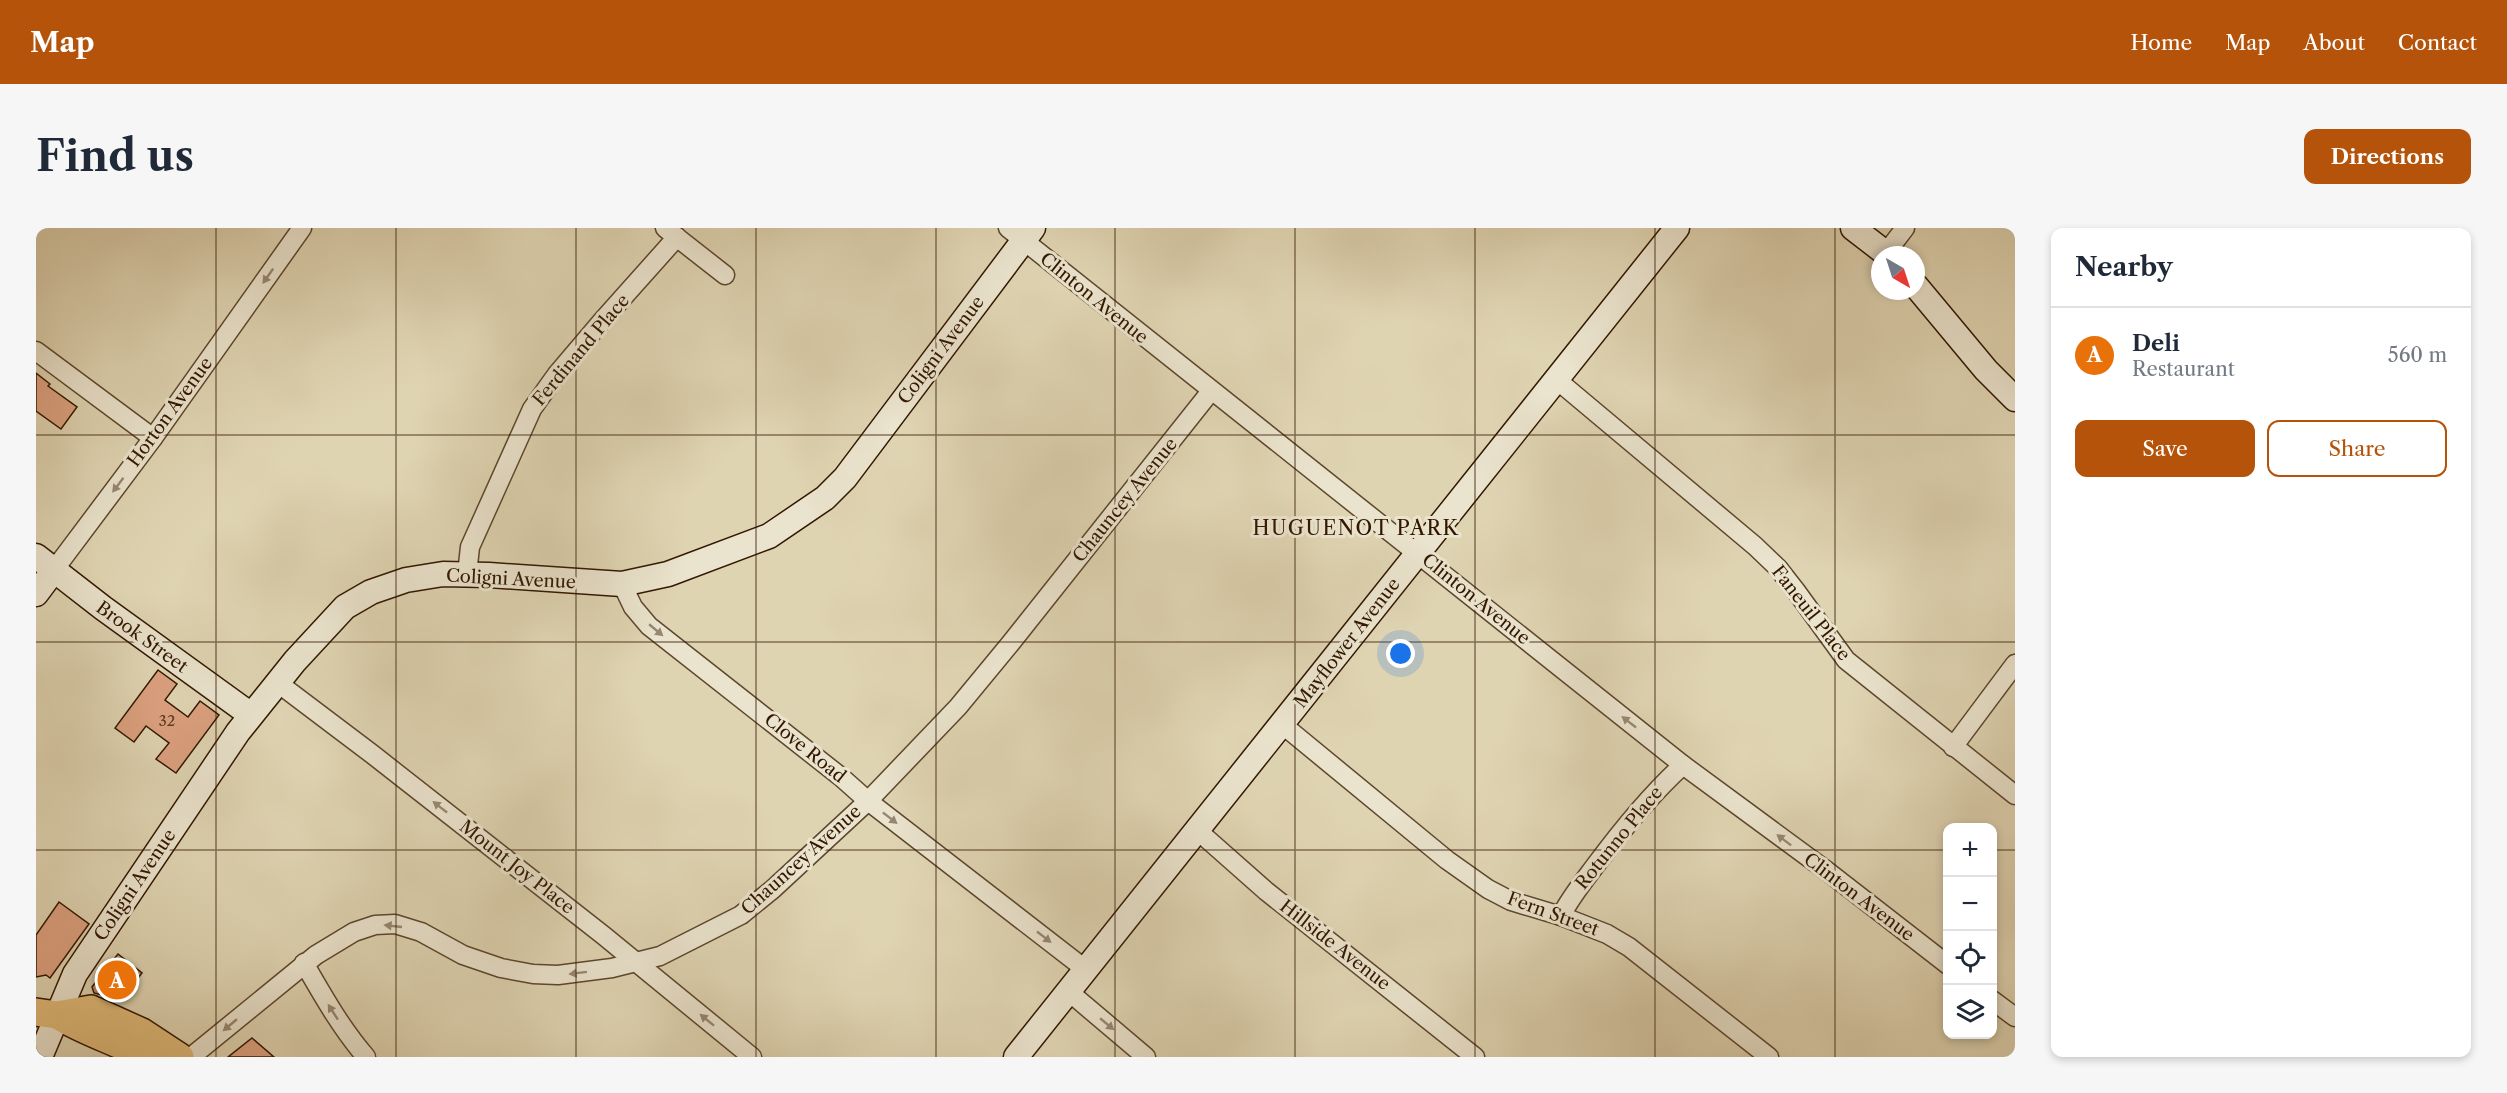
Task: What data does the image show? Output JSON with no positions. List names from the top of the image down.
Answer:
{
  "streets": {
    "street": [
      "Clinton Avenue",
      "Ferdinand Place",
      "Coligni Avenue",
      "Horton Avenue",
      "Chauncey Avenue",
      "Faneuil Place",
      "Brook Street",
      "Mayflower Avenue",
      "Clove Road",
      "Rotunno Place",
      "Mount Joy Place",
      "Fern Street",
      "Hillside Avenue"
    ]
  },
  "crossings": [
    ["Clinton Avenue", "Coligni Avenue"],
    ["Clinton Avenue", "Chauncey Avenue"],
    ["Clinton Avenue", "Mayflower Avenue"],
    ["Clinton Avenue", "Rotunno Place"],
    ["Ferdinand Place", "Coligni Avenue"],
    ["Coligni Avenue", "Brook Street"],
    ["Coligni Avenue", "Clove Road"],
    ["Coligni Avenue", "Mount Joy Place"],
    ["Horton Avenue", "Brook Street"],
    ["Chauncey Avenue", "Clove Road"],
    ["Chauncey Avenue", "Mount Joy Place"],
    ["Faneuil Place", "Mayflower Avenue"],
    ["Mayflower Avenue", "Clove Road"],
    ["Mayflower Avenue", "Fern Street"],
    ["Mayflower Avenue", "Hillside Avenue"],
    ["Rotunno Place", "Fern Street"]
  ],
  "one_way": [
    "Clinton Avenue",
    "Horton Avenue",
    "Clove Road",
    "Mount Joy Place"
  ],
  "districts": ["HUGUENOT PARK"],
  "house_numbers": ["32"],
  "north": "bottom right",
  "page": {
    "header": "Map",
    "nav": [
      "Home",
      "Map",
      "About",
      "Contact"
    ],
    "buttons": [
      "Directions",
      ["Save", "Share"]
    ],
    "title": "Find us",
    "heading": "Nearby",
    "list": [
      {
        "mark": "A",
        "name": "Deli",
        "note": "Restaurant",
        "value": "560 m"
      }
    ],
    "map_buttons": ["+", "−"],
    "pins": "A"
  }
}
